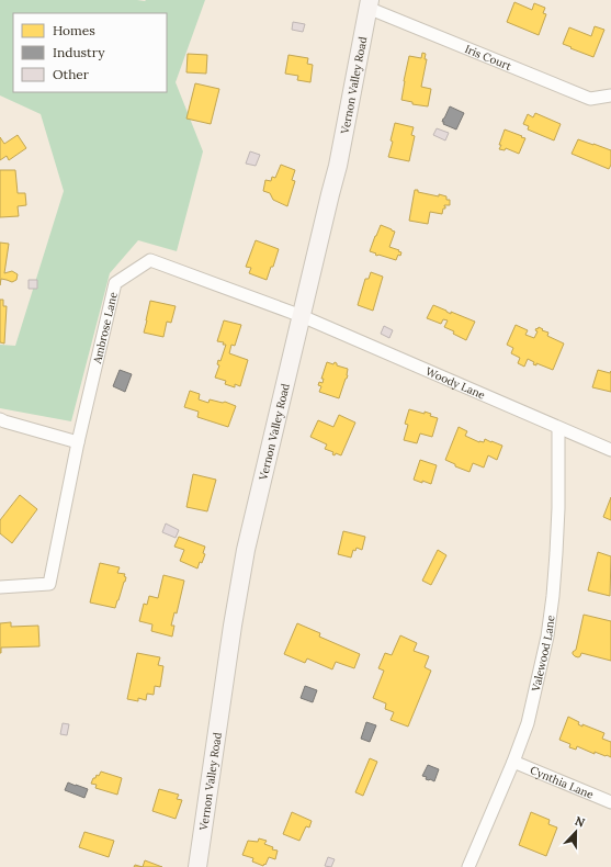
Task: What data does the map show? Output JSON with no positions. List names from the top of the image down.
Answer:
{
  "streets": {
    "main road": ["Vernon Valley Road"],
    "street": [
      "Iris Court",
      "Ambrose Lane",
      "Woody Lane",
      "Valewood Lane",
      "Cynthia Lane"
    ]
  },
  "crossings": [
    ["Iris Court", "Vernon Valley Road"],
    ["Vernon Valley Road", "Ambrose Lane"],
    ["Vernon Valley Road", "Woody Lane"],
    ["Ambrose Lane", "Woody Lane"],
    ["Woody Lane", "Valewood Lane"],
    ["Valewood Lane", "Cynthia Lane"]
  ],
  "legend": ["Homes", "Industry", "Other"],
  "north": "top"
}
